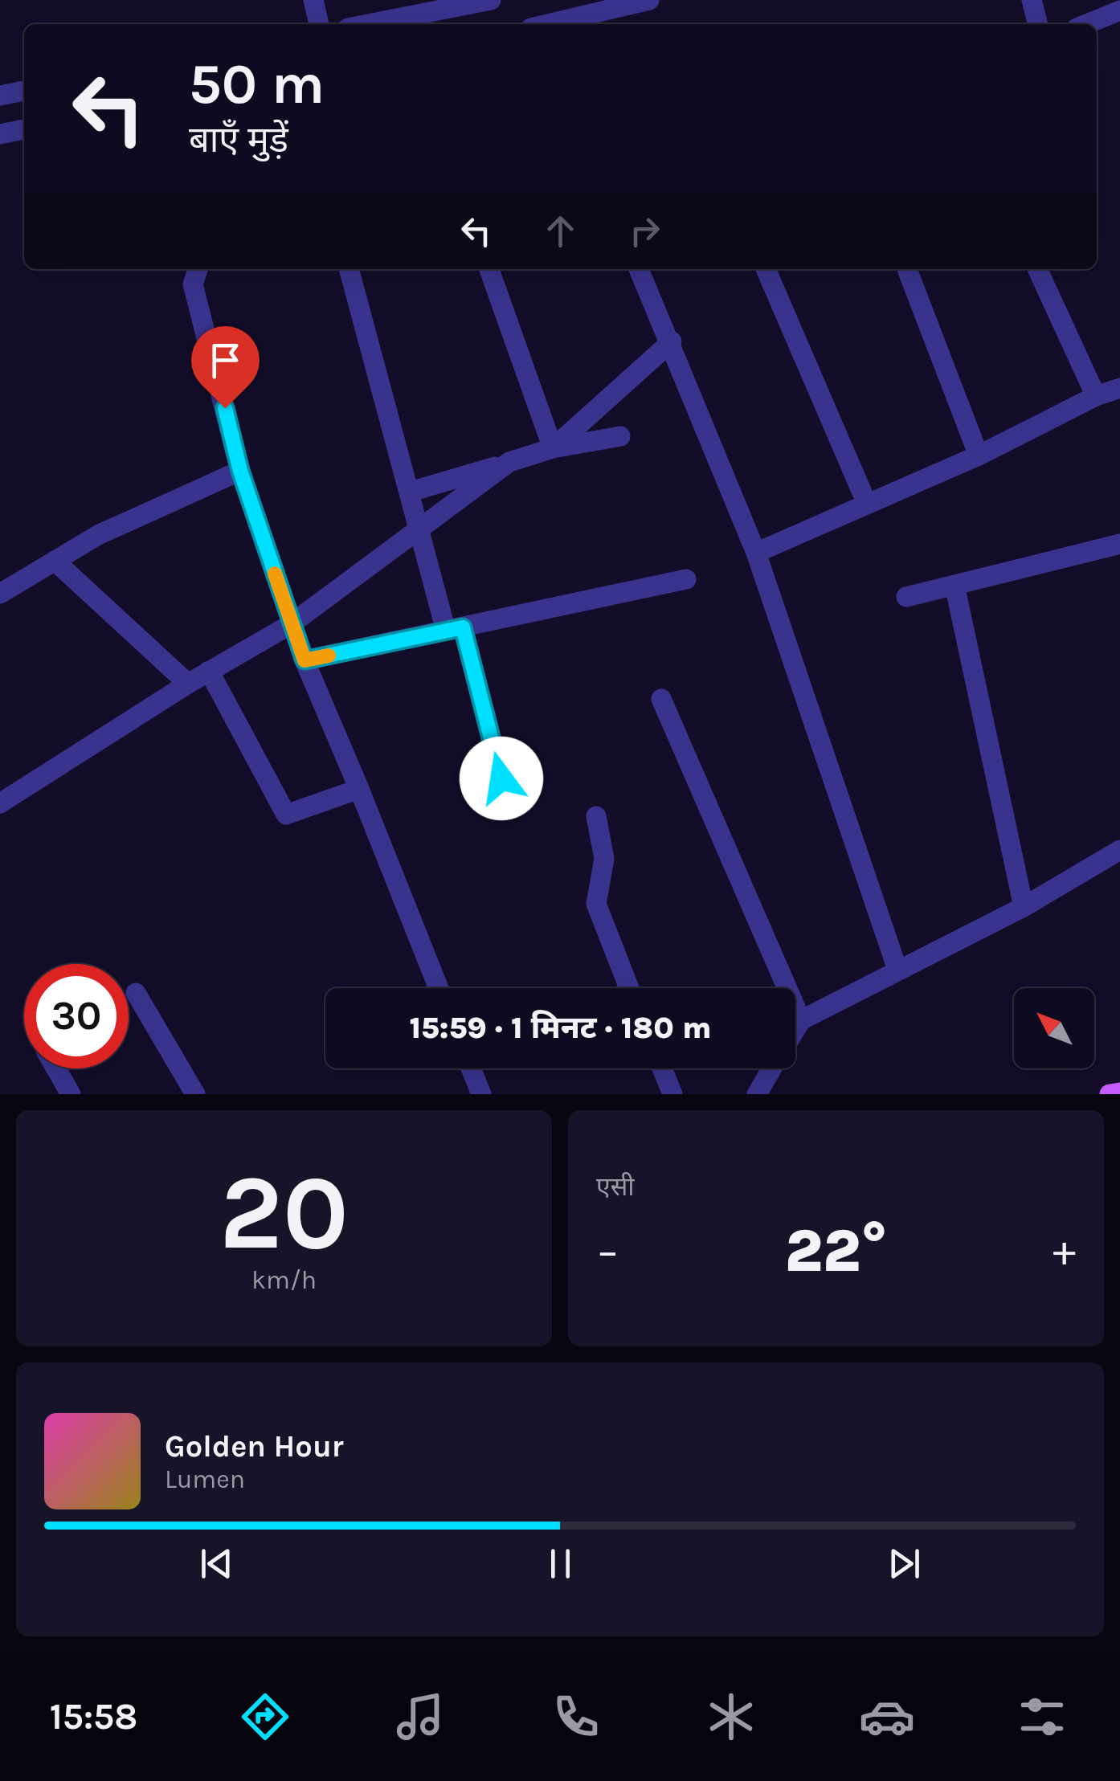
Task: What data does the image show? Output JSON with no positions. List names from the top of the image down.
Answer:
{
  "north": "top left",
  "page": {
    "turn": ["50 m", "बाएँ मुड़ें"],
    "limit": "30",
    "trip": "15:59 · 1 मिनट · 180 m",
    "tile": [
      ["20", "km/h"],
      "एसी"
    ],
    "heat": ["−", "22°", "+"],
    "song": ["Golden Hour", "Lumen"],
    "tabs": "15:58"
  }
}
